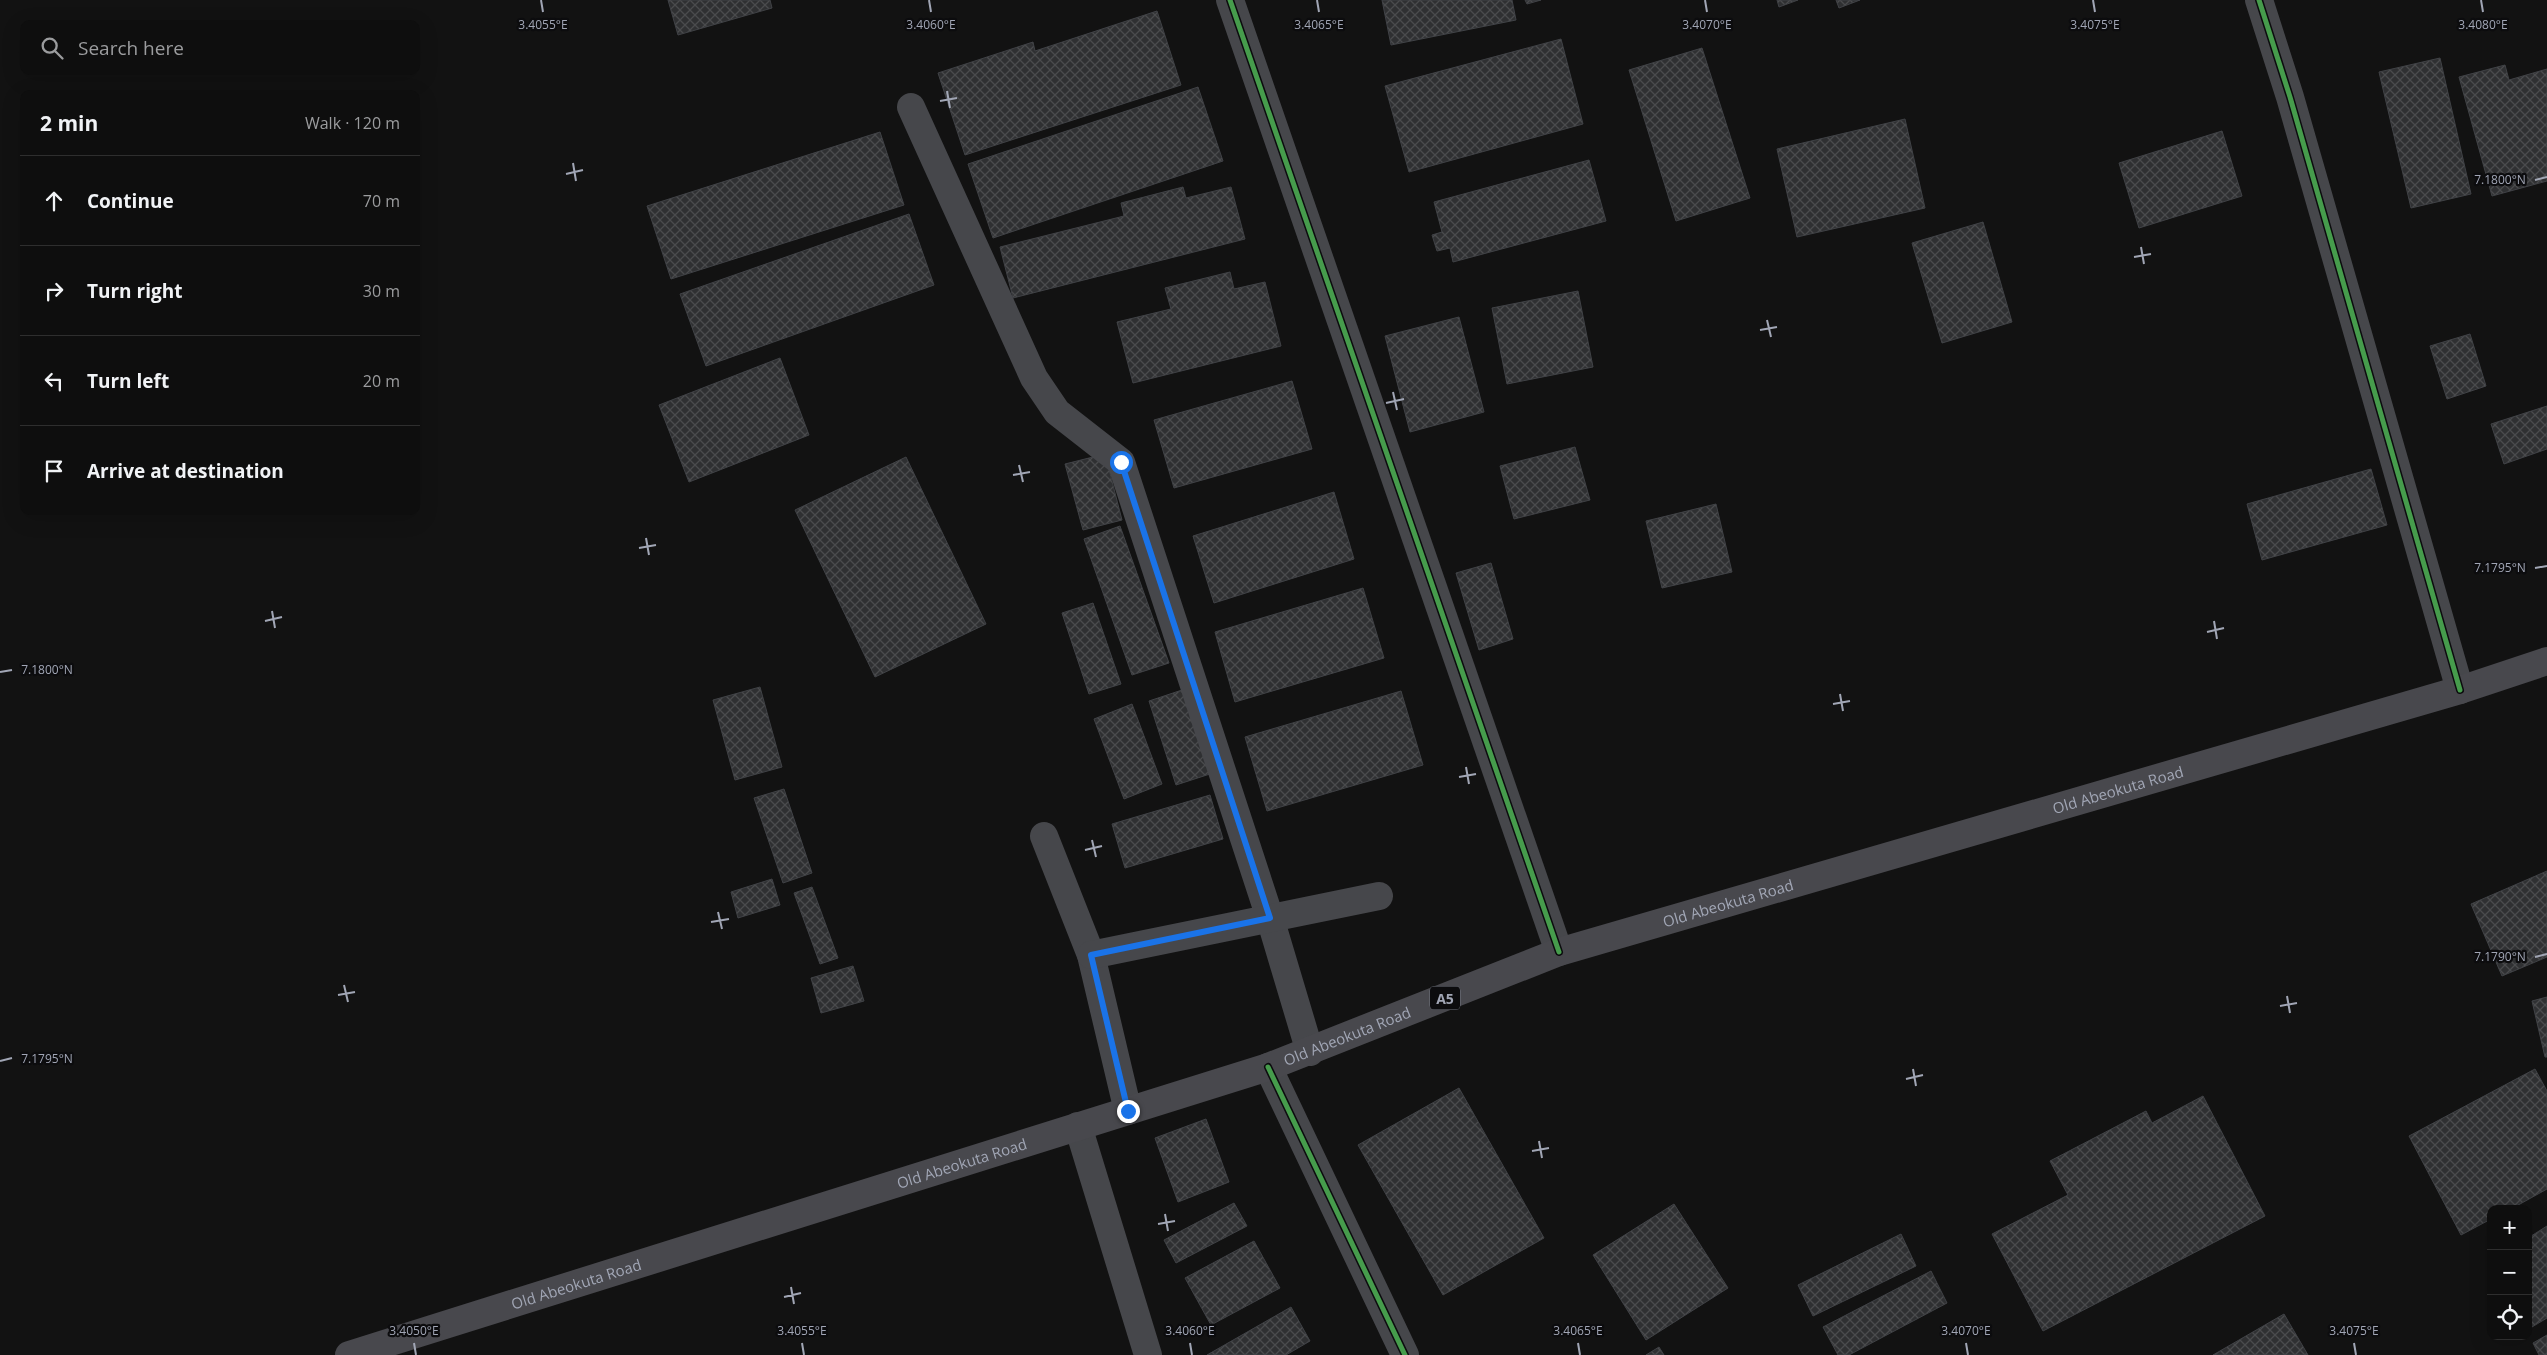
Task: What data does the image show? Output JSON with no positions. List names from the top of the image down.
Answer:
{
  "streets": {
    "highway": ["Old Abeokuta Road", "A5"]
  },
  "page": {
    "search": "Search here",
    "heading": ["2 min", "Walk · 120 m"],
    "list": [
      ["Continue", "70 m"],
      ["Turn right", "30 m"],
      ["Turn left", "20 m"],
      "Arrive at destination"
    ],
    "map_buttons": ["+", "−"]
  },
  "coordinates": [
    "3.4060°E",
    "3.4065°E",
    "3.4070°E",
    "3.4075°E",
    "3.4080°E",
    "3.4055°E",
    "7.1800°N",
    "7.1795°N",
    "7.1790°N",
    "3.4050°E"
  ]
}
